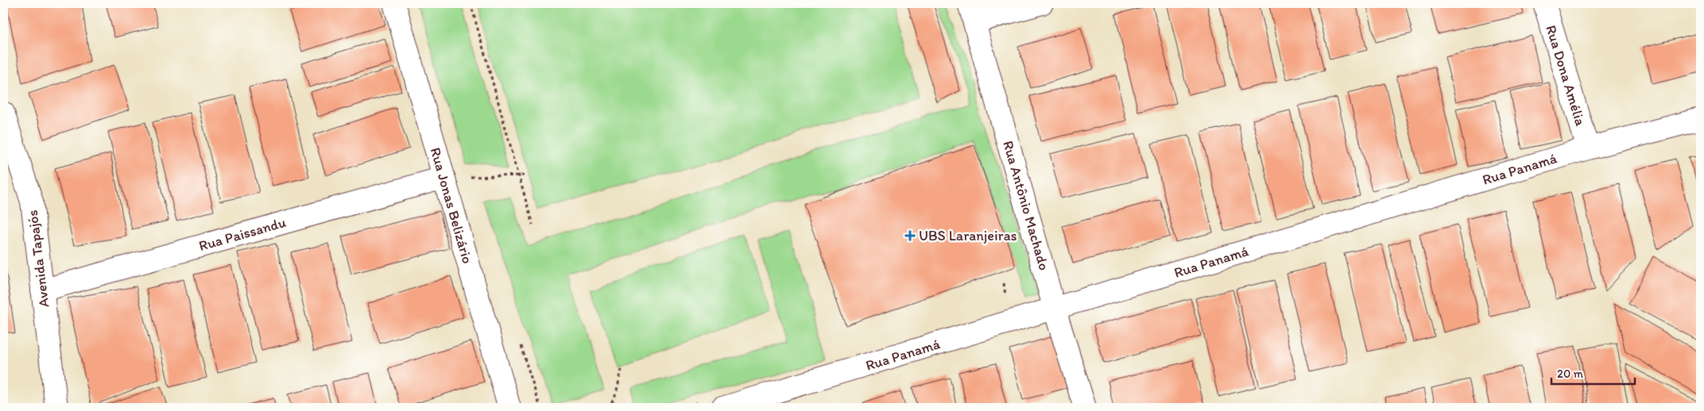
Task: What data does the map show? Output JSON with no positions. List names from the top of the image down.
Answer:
{
  "streets": {
    "street": [
      "Rua Dona Amélia",
      "Rua Panamá",
      "Rua Jonas Belizário",
      "Rua Antônio Machado",
      "Rua Paissandu",
      "Avenida Tapajós"
    ]
  },
  "crossings": [
    ["Rua Dona Amélia", "Rua Panamá"],
    ["Rua Panamá", "Rua Antônio Machado"],
    ["Rua Jonas Belizário", "Rua Paissandu"],
    ["Rua Paissandu", "Avenida Tapajós"]
  ],
  "places": {
    "health": ["UBS Laranjeiras"]
  },
  "scale_bar": "20 m"
}
